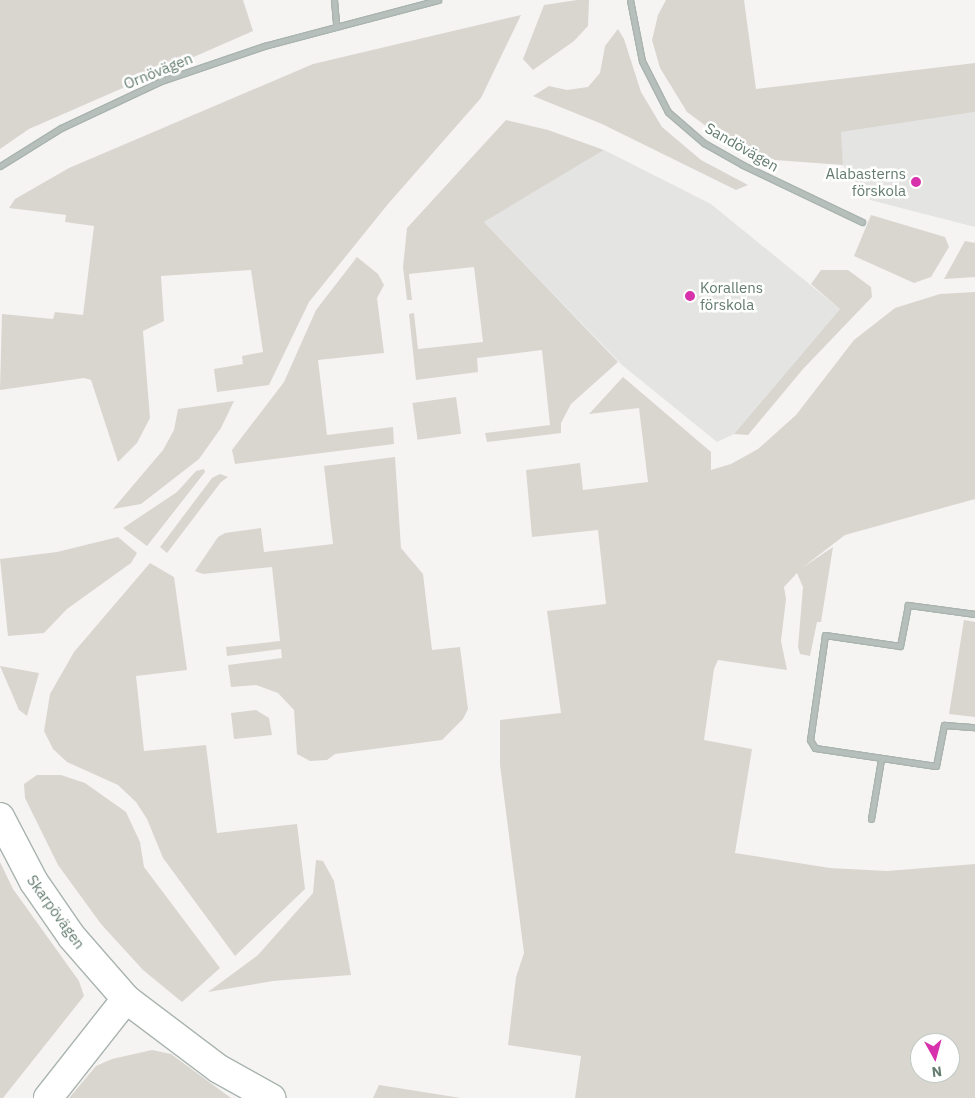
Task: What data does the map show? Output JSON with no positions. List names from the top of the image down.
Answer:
{
  "streets": {
    "street": ["Ornövägen", "Sandövägen", "Skarpövägen"]
  },
  "places": ["Alabasterns förskola", "Korallens förskola"],
  "north": "bottom"
}
